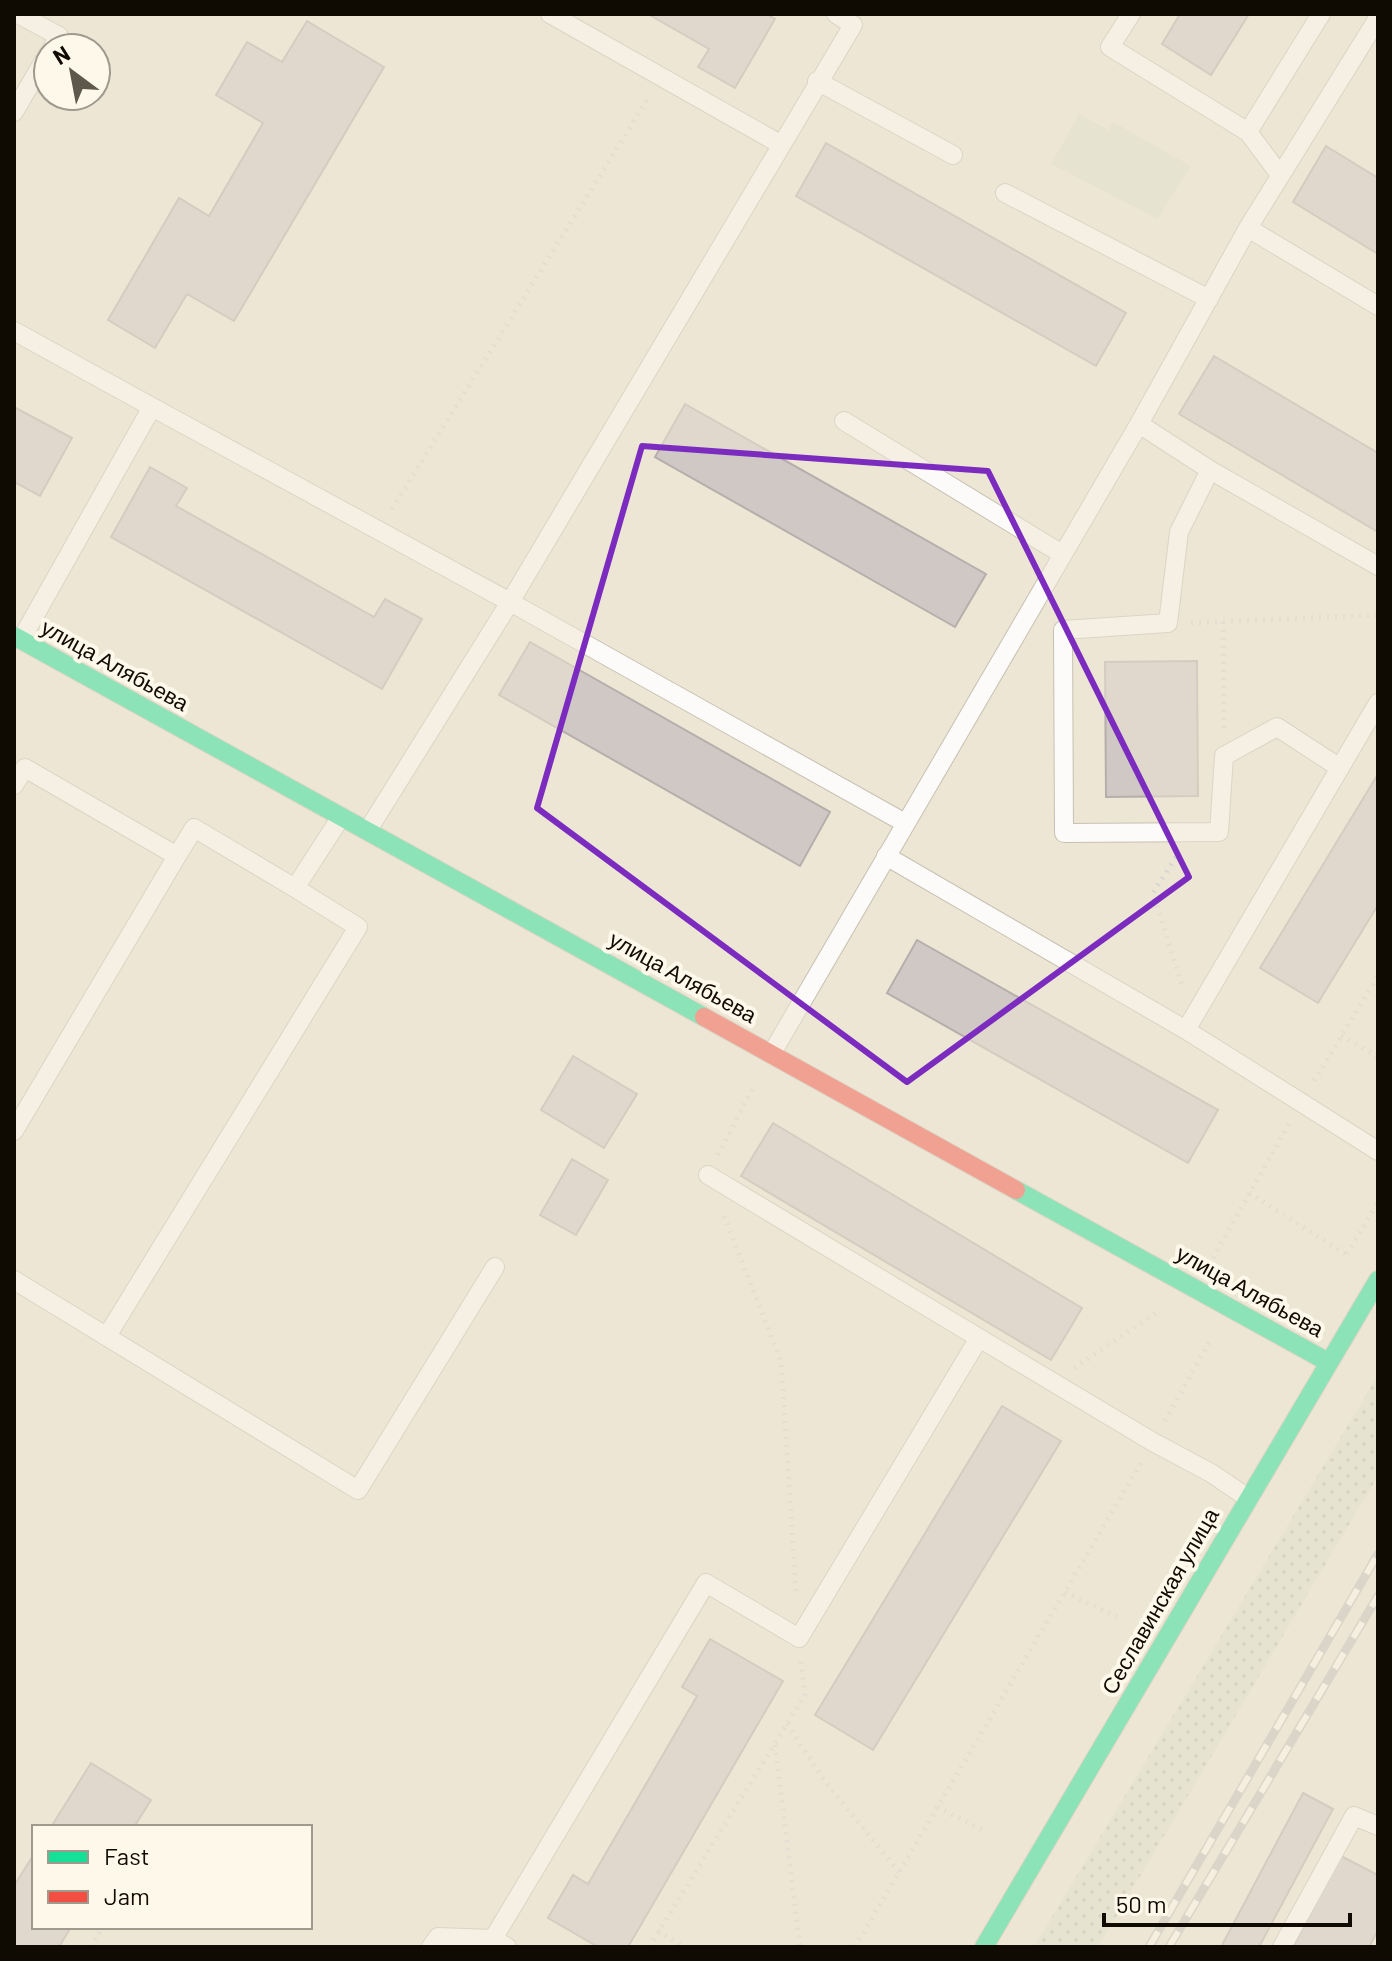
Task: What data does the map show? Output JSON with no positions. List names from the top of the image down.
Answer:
{
  "streets": {
    "street": ["улица Алябьева", "Сеславинская улица"]
  },
  "crossings": [
    ["улица Алябьева", "Сеславинская улица"]
  ],
  "legend": ["Fast", "Jam"],
  "scale_bar": "50 m",
  "north": "top left"
}
